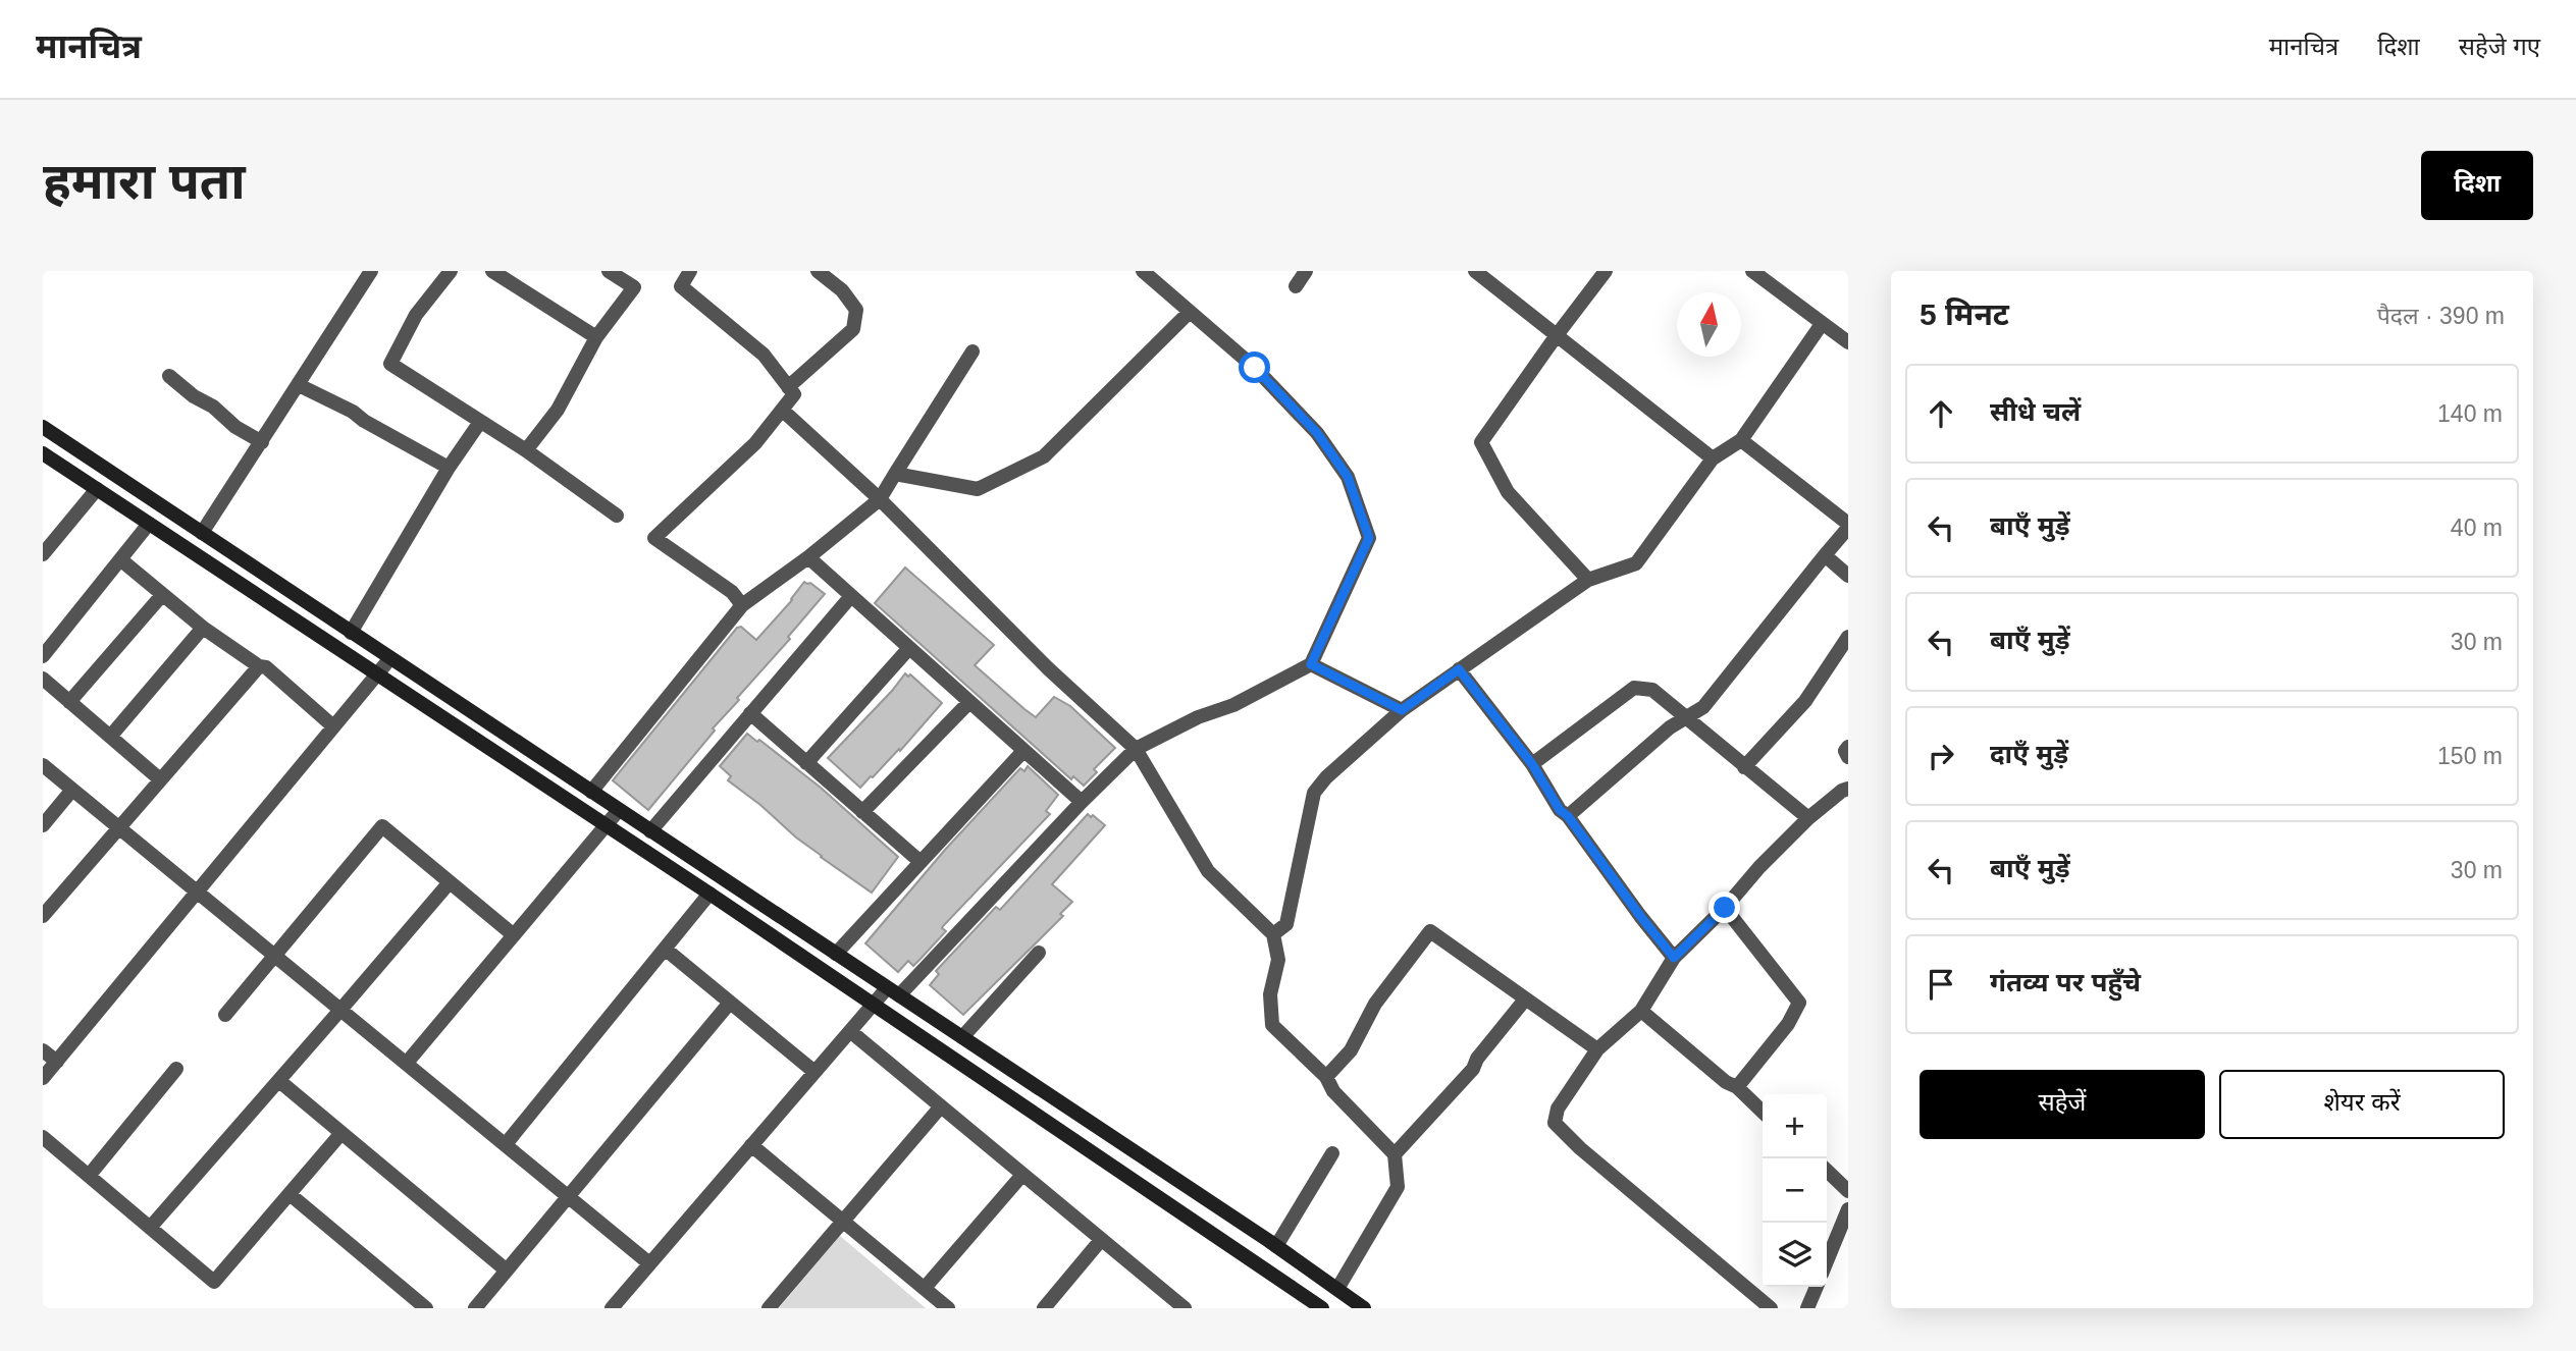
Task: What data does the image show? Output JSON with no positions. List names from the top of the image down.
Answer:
{
  "north": "top",
  "page": {
    "header": "मानचित्र",
    "nav": ["मानचित्र", "दिशा", "सहेजे गए"],
    "buttons": [
      "दिशा",
      ["सहेजें", "शेयर करें"]
    ],
    "title": "हमारा पता",
    "heading": ["5 मिनट", "पैदल · 390 m"],
    "list": [
      ["सीधे चलें", "140 m"],
      ["बाएँ मुड़ें", "40 m"],
      ["बाएँ मुड़ें", "30 m"],
      ["दाएँ मुड़ें", "150 m"],
      ["बाएँ मुड़ें", "30 m"],
      "गंतव्य पर पहुँचे"
    ],
    "map_buttons": ["+", "−"]
  }
}
